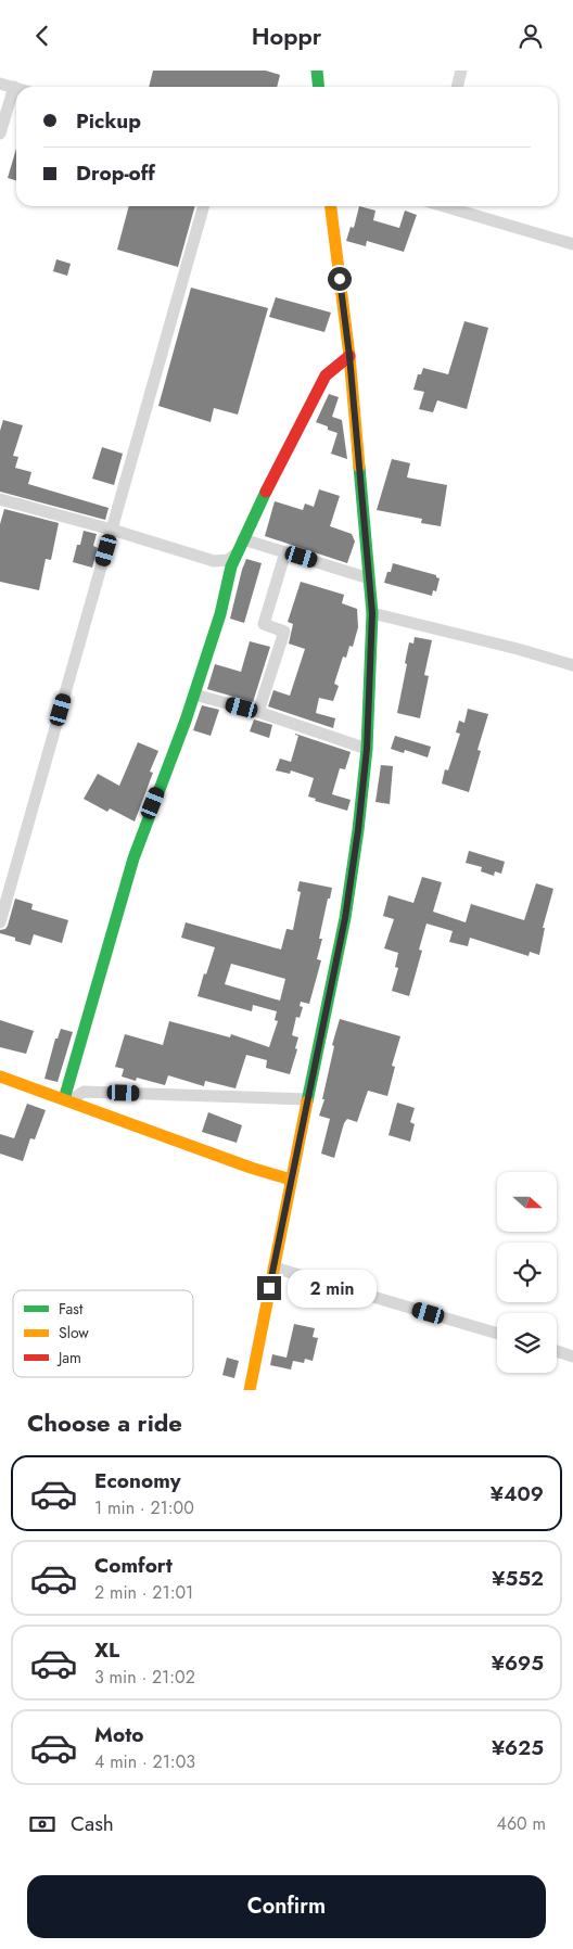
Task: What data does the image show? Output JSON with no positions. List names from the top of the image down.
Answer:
{
  "legend": ["Fast", "Slow", "Jam"],
  "north": "right",
  "page": {
    "header": "Hoppr",
    "banner": ["Pickup", "Drop-off"],
    "bubble": "2 min",
    "heading": "Choose a ride",
    "list": [
      {
        "name": "Economy",
        "note": "1 min · 21:00",
        "value": "¥409"
      },
      {
        "name": "Comfort",
        "note": "2 min · 21:01",
        "value": "¥552"
      },
      {
        "name": "XL",
        "note": "3 min · 21:02",
        "value": "¥695"
      },
      {
        "name": "Moto",
        "note": "4 min · 21:03",
        "value": "¥625"
      }
    ],
    "pay": ["Cash", "460 m"],
    "buttons": "Confirm"
  }
}
